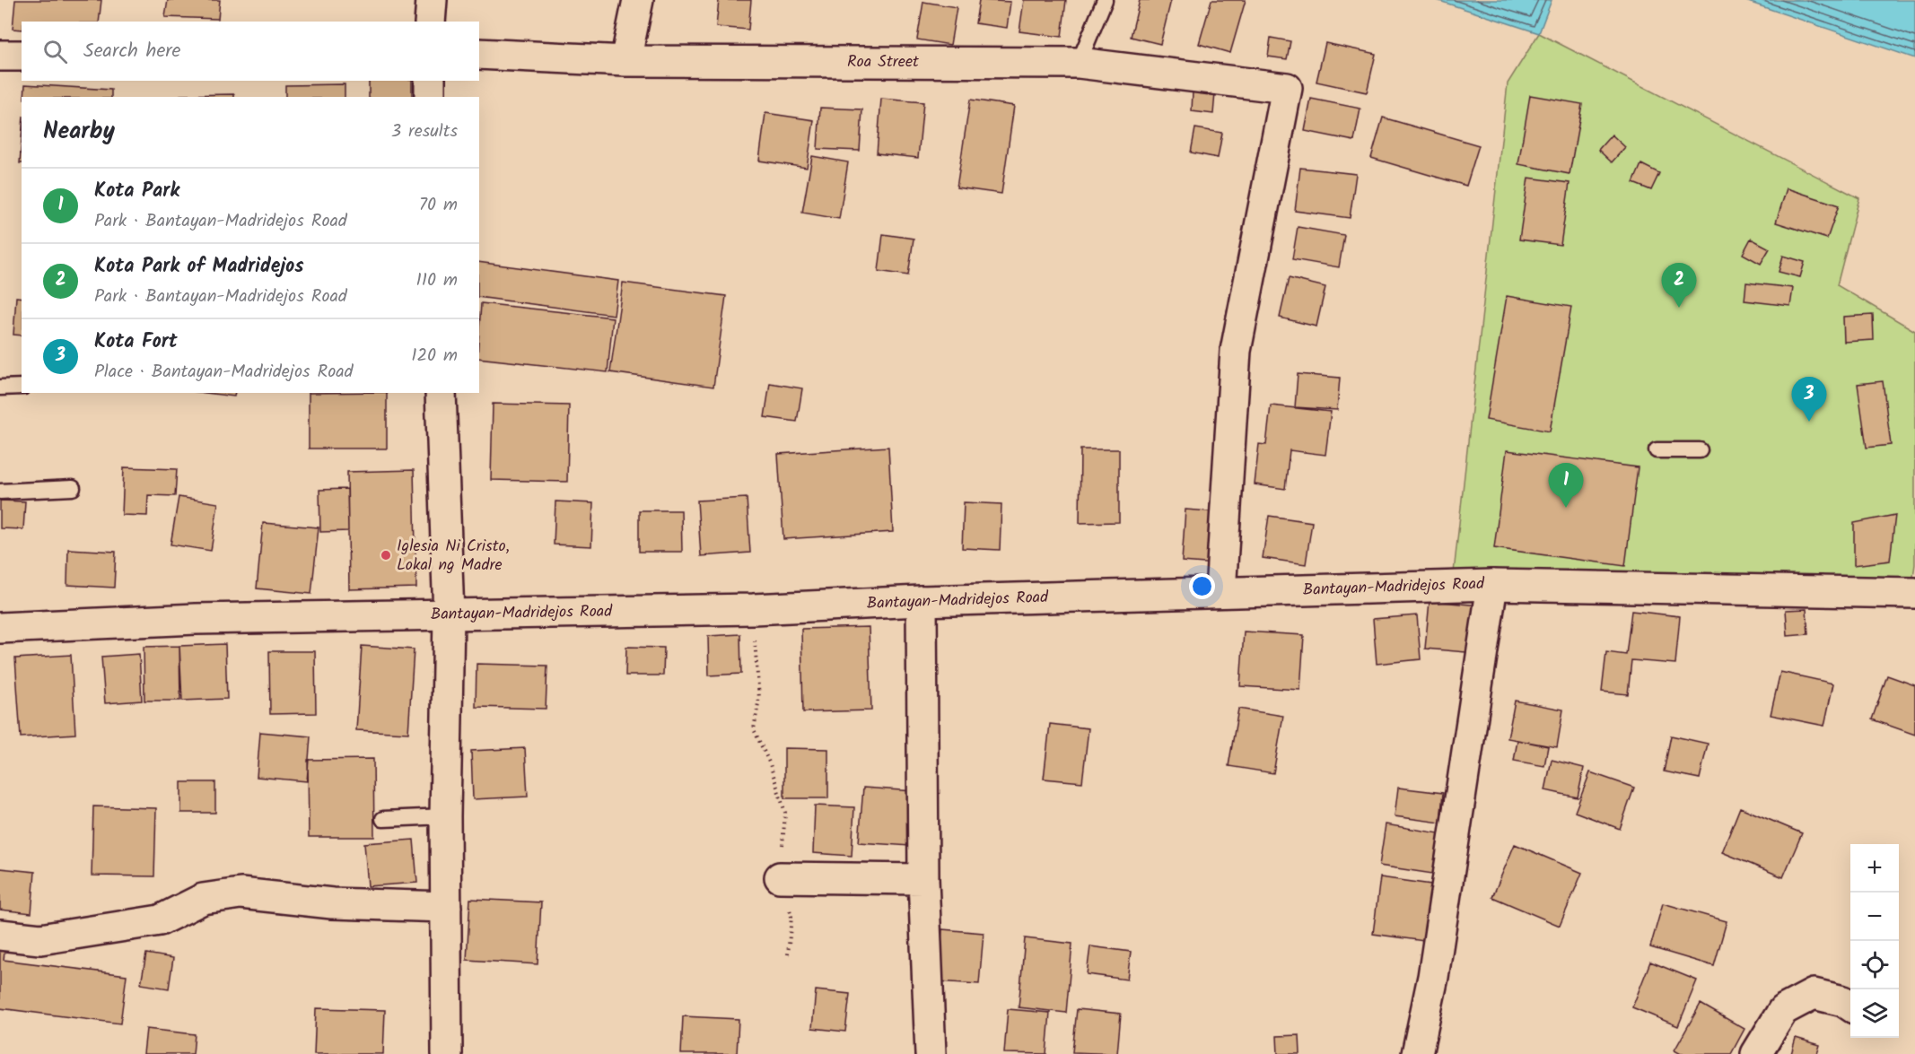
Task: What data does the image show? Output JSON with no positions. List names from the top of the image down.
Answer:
{
  "streets": {
    "street": ["Roa Street", "Bantayan-Madridejos Road"]
  },
  "crossings": [
    ["Roa Street", "Bantayan-Madridejos Road"]
  ],
  "places": ["Iglesia Ni Cristo, Lokal ng Madre"],
  "page": {
    "search": "Search here",
    "heading": ["Nearby", "3 results"],
    "list": [
      {
        "mark": "1",
        "name": "Kota Park",
        "note": "Park · Bantayan-Madridejos Road",
        "value": "70 m"
      },
      {
        "mark": "2",
        "name": "Kota Park of Madridejos",
        "note": "Park · Bantayan-Madridejos Road",
        "value": "110 m"
      },
      {
        "mark": "3",
        "name": "Kota Fort",
        "note": "Place · Bantayan-Madridejos Road",
        "value": "120 m"
      }
    ],
    "pins": ["2", "3", "1"],
    "map_buttons": ["+", "−"]
  }
}
